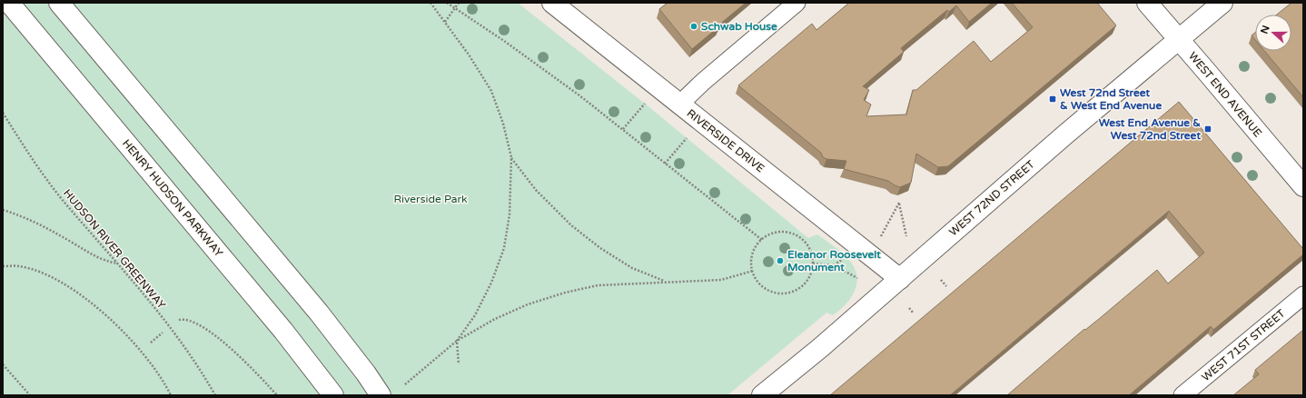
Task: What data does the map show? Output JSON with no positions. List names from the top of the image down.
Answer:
{
  "streets": {
    "main road": [
      "WEST END AVENUE",
      "RIVERSIDE DRIVE",
      "HENRY HUDSON PARKWAY",
      "WEST 72ND STREET"
    ],
    "street": ["WEST 71ST STREET"],
    "path": ["HUDSON RIVER GREENWAY"]
  },
  "crossings": [
    ["WEST END AVENUE", "WEST 72ND STREET"],
    ["RIVERSIDE DRIVE", "WEST 72ND STREET"]
  ],
  "parks": ["Riverside Park"],
  "places": {
    "other": ["Schwab House", "Eleanor Roosevelt Monument"],
    "transit": ["West 72nd Street & West End Avenue", "West End Avenue & West 72nd Street"]
  },
  "north": "left"
}
